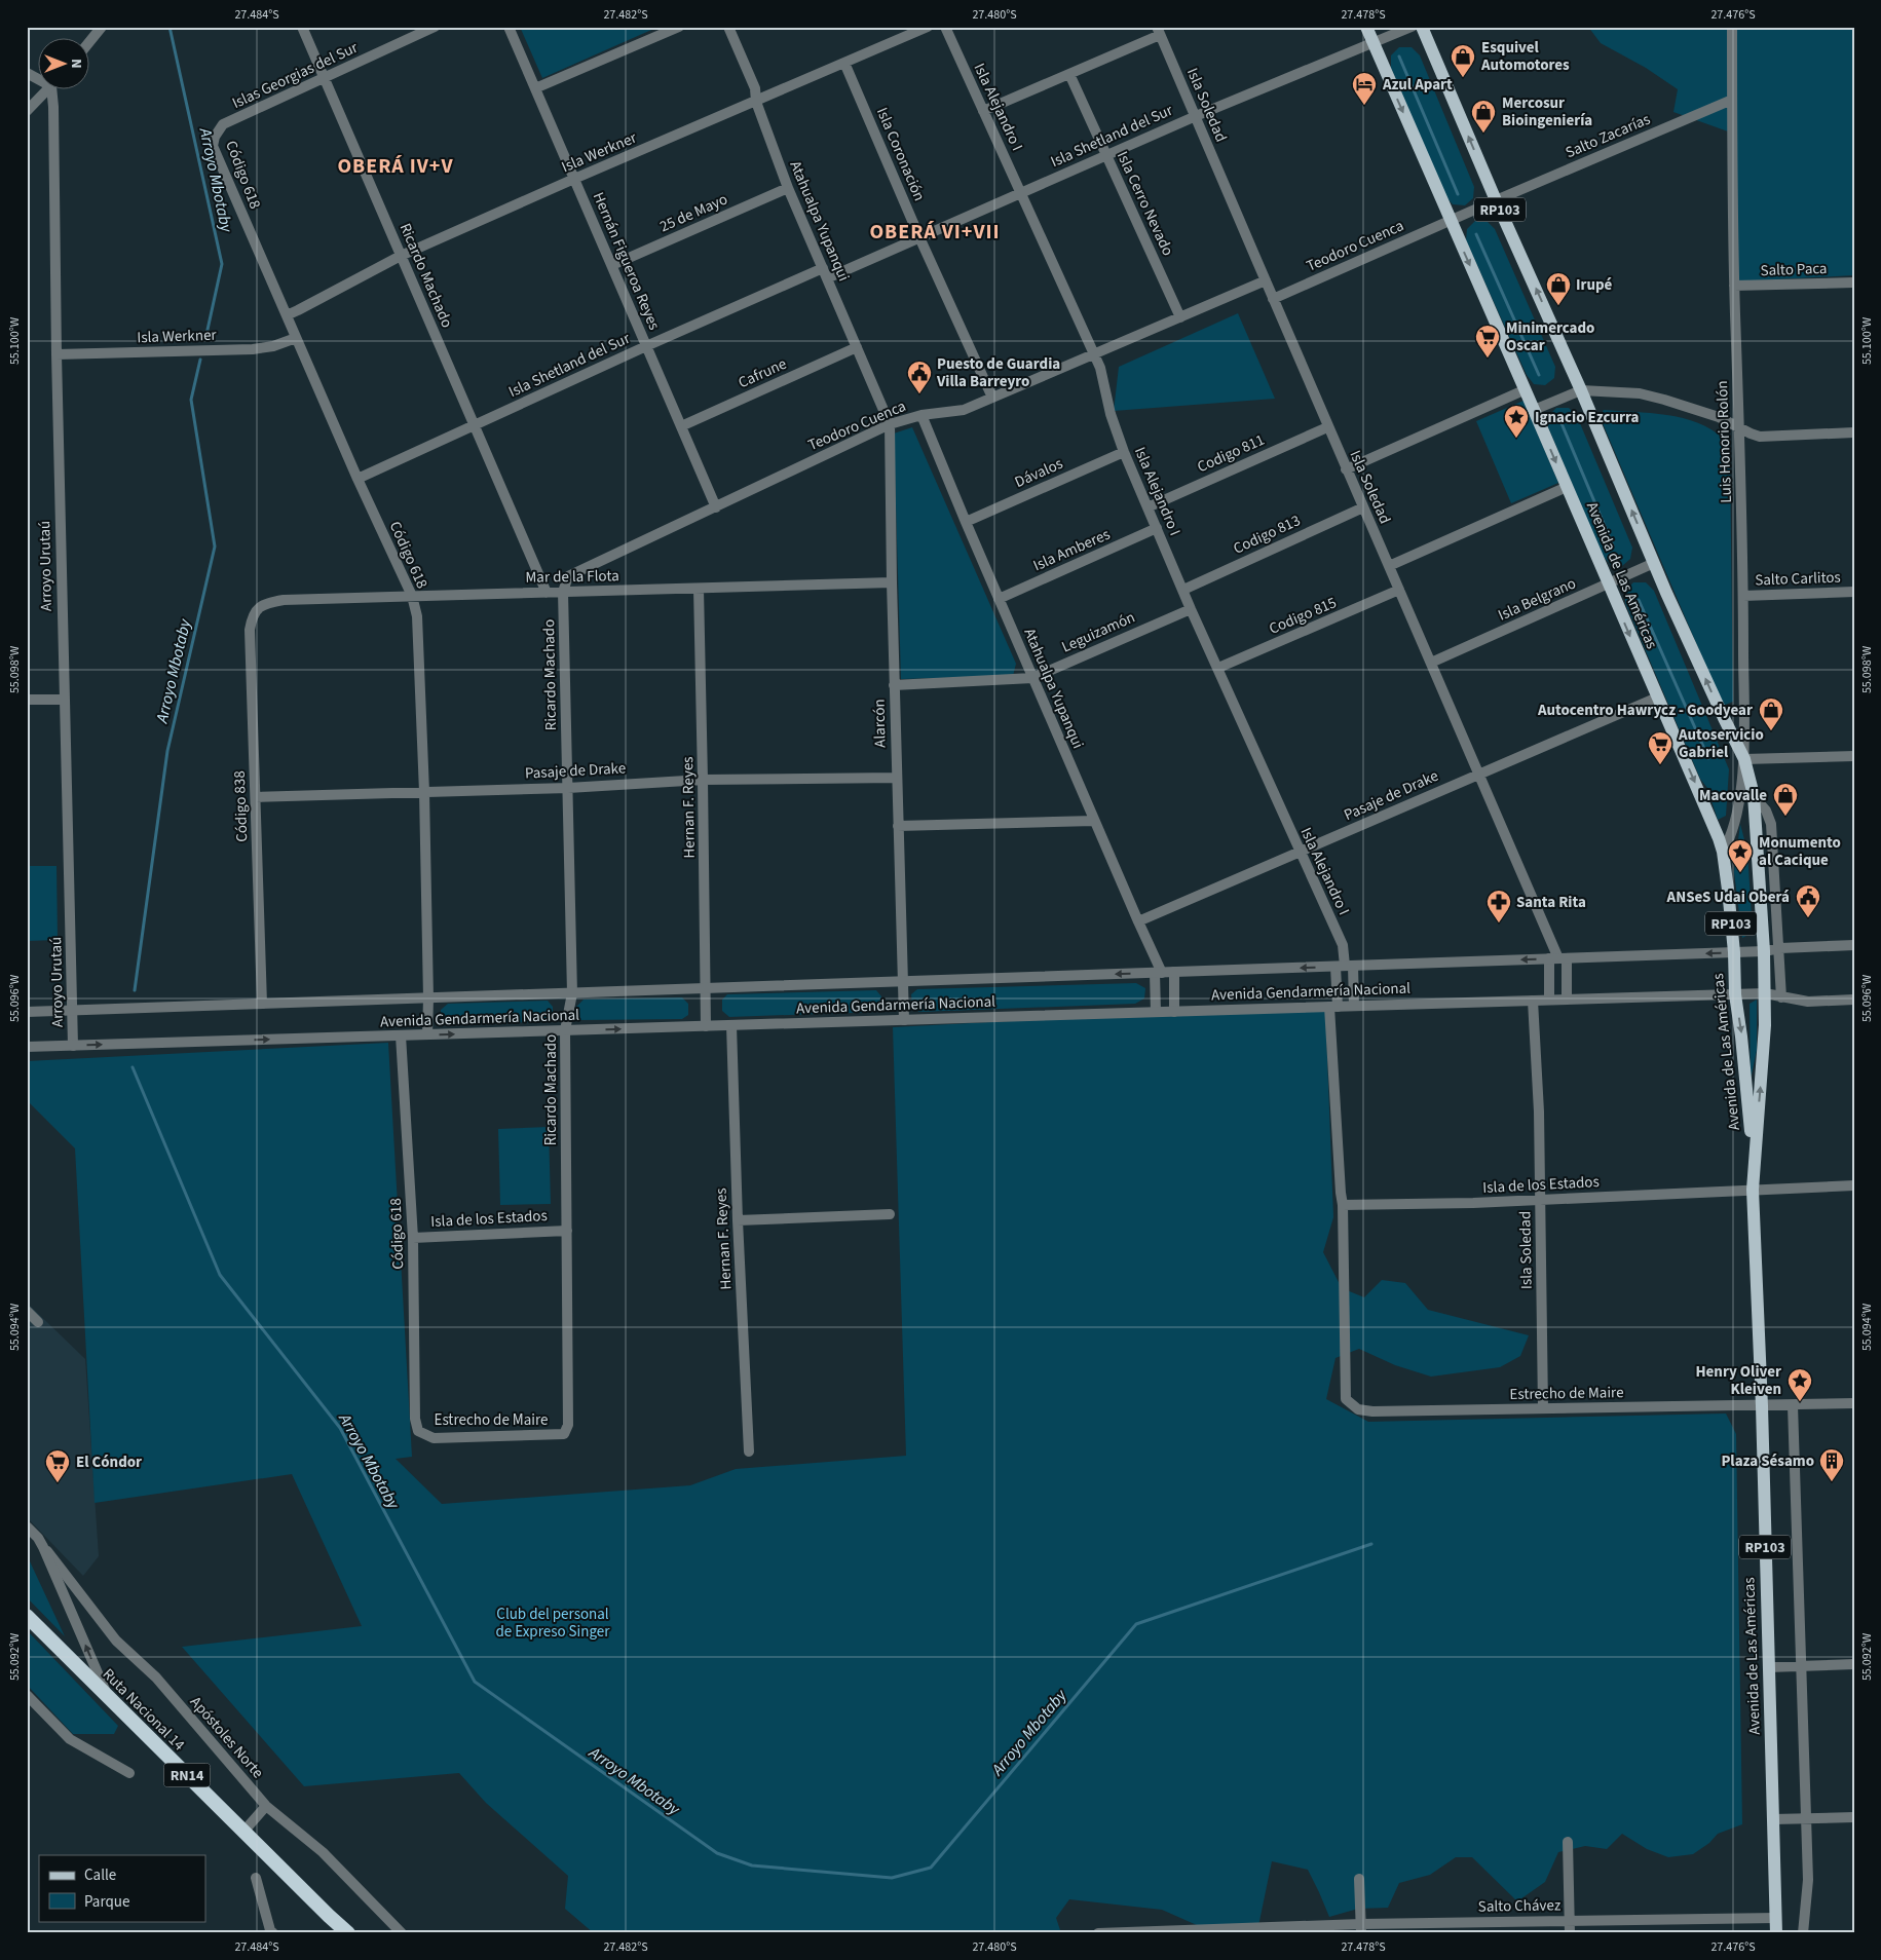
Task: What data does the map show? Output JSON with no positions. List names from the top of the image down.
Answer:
{
  "streets": {
    "highway": ["Ruta Nacional 14", "RN14"],
    "main road": ["RP103", "Avenida de Las Américas"],
    "street": [
      "Islas Georgias del Sur",
      "Isla Soledad",
      "Isla Alejandro I",
      "Isla Shetland del Sur",
      "Salto Zacarías",
      "Isla Werkner",
      "Isla Coronación",
      "Código 618",
      "Isla Cerro Nevado",
      "25 de Mayo",
      "Atahualpa Yupanqui",
      "Teodoro Cuenca",
      "Hernán Figueroa Reyes",
      "Salto Paca",
      "Ricardo Machado",
      "Cafrune",
      "Luis Honorio Rolón",
      "Codigo 811",
      "Dávalos",
      "Codigo 813",
      "Isla Amberes",
      "Arroyo Urutaú",
      "Mar de la Flota",
      "Salto Carlitos",
      "Isla Belgrano",
      "Codigo 815",
      "Leguizamón",
      "Alarcón",
      "Pasaje de Drake",
      "Código 838",
      "Hernan F. Reyes",
      "Avenida Gendarmería Nacional",
      "Isla de los Estados",
      "Estrecho de Maire",
      "Apóstoles Norte",
      "Salto Chávez"
    ]
  },
  "crossings": [
    ["Islas Georgias del Sur", "Código 618"],
    ["Islas Georgias del Sur", "Ricardo Machado"],
    ["Isla Soledad", "Isla Shetland del Sur"],
    ["Isla Soledad", "Teodoro Cuenca"],
    ["Isla Soledad", "Codigo 811"],
    ["Isla Soledad", "Codigo 813"],
    ["Isla Soledad", "Isla Belgrano"],
    ["Isla Soledad", "Codigo 815"],
    ["Isla Soledad", "Pasaje de Drake"],
    ["Isla Soledad", "Avenida Gendarmería Nacional"],
    ["Isla Soledad", "Isla de los Estados"],
    ["Isla Soledad", "Estrecho de Maire"],
    ["Isla Alejandro I", "Isla Shetland del Sur"],
    ["Isla Alejandro I", "Teodoro Cuenca"],
    ["Isla Alejandro I", "Codigo 811"],
    ["Isla Alejandro I", "Dávalos"],
    ["Isla Alejandro I", "Codigo 813"],
    ["Isla Alejandro I", "Isla Amberes"],
    ["Isla Alejandro I", "Codigo 815"],
    ["Isla Alejandro I", "Leguizamón"],
    ["Isla Alejandro I", "Pasaje de Drake"],
    ["Isla Alejandro I", "Avenida Gendarmería Nacional"],
    ["Isla Shetland del Sur", "Isla Coronación"],
    ["Isla Shetland del Sur", "Código 618"],
    ["Isla Shetland del Sur", "Isla Cerro Nevado"],
    ["Isla Shetland del Sur", "Atahualpa Yupanqui"],
    ["Isla Shetland del Sur", "Hernán Figueroa Reyes"],
    ["Isla Shetland del Sur", "Ricardo Machado"],
    ["Isla Shetland del Sur", "Avenida de Las Américas"],
    ["Salto Zacarías", "Teodoro Cuenca"],
    ["Salto Zacarías", "Luis Honorio Rolón"],
    ["Salto Zacarías", "Avenida de Las Américas"],
    ["Isla Werkner", "Isla Coronación"],
    ["Isla Werkner", "Código 618"],
    ["Isla Werkner", "Atahualpa Yupanqui"],
    ["Isla Werkner", "Hernán Figueroa Reyes"],
    ["Isla Werkner", "Ricardo Machado"],
    ["Isla Werkner", "Arroyo Urutaú"],
    ["Isla Coronación", "Teodoro Cuenca"],
    ["Código 618", "Mar de la Flota"],
    ["Código 618", "Pasaje de Drake"],
    ["Código 618", "Avenida Gendarmería Nacional"],
    ["Código 618", "Isla de los Estados"],
    ["Código 618", "Estrecho de Maire"],
    ["Isla Cerro Nevado", "Teodoro Cuenca"],
    ["25 de Mayo", "Atahualpa Yupanqui"],
    ["25 de Mayo", "Hernán Figueroa Reyes"],
    ["Atahualpa Yupanqui", "Teodoro Cuenca"],
    ["Atahualpa Yupanqui", "Cafrune"],
    ["Atahualpa Yupanqui", "Dávalos"],
    ["Atahualpa Yupanqui", "Isla Amberes"],
    ["Atahualpa Yupanqui", "Leguizamón"],
    ["Atahualpa Yupanqui", "Alarcón"],
    ["Atahualpa Yupanqui", "Pasaje de Drake"],
    ["Atahualpa Yupanqui", "Avenida Gendarmería Nacional"],
    ["Teodoro Cuenca", "Hernán Figueroa Reyes"],
    ["Teodoro Cuenca", "Ricardo Machado"],
    ["Teodoro Cuenca", "Avenida de Las Américas"],
    ["Teodoro Cuenca", "Mar de la Flota"],
    ["Teodoro Cuenca", "Alarcón"],
    ["Hernán Figueroa Reyes", "Cafrune"],
    ["Salto Paca", "Luis Honorio Rolón"],
    ["Ricardo Machado", "Mar de la Flota"],
    ["Ricardo Machado", "Pasaje de Drake"],
    ["Ricardo Machado", "Avenida Gendarmería Nacional"],
    ["Ricardo Machado", "Isla de los Estados"],
    ["Ricardo Machado", "Estrecho de Maire"],
    ["Luis Honorio Rolón", "Avenida de Las Américas"],
    ["Luis Honorio Rolón", "Salto Carlitos"],
    ["Arroyo Urutaú", "Avenida Gendarmería Nacional"],
    ["Avenida de Las Américas", "Isla Belgrano"],
    ["Avenida de Las Américas", "Pasaje de Drake"],
    ["Avenida de Las Américas", "Avenida Gendarmería Nacional"],
    ["Avenida de Las Américas", "Isla de los Estados"],
    ["Avenida de Las Américas", "Estrecho de Maire"],
    ["Avenida de Las Américas", "Salto Chávez"],
    ["Mar de la Flota", "Alarcón"],
    ["Mar de la Flota", "Código 838"],
    ["Mar de la Flota", "Hernan F. Reyes"],
    ["Leguizamón", "Alarcón"],
    ["Alarcón", "Pasaje de Drake"],
    ["Alarcón", "Avenida Gendarmería Nacional"],
    ["Pasaje de Drake", "Código 838"],
    ["Pasaje de Drake", "Hernan F. Reyes"],
    ["Código 838", "Avenida Gendarmería Nacional"],
    ["Hernan F. Reyes", "Avenida Gendarmería Nacional"],
    ["Isla de los Estados", "Estrecho de Maire"],
    ["Ruta Nacional 14", "Apóstoles Norte"]
  ],
  "districts": ["OBERÁ IV+V", "OBERÁ VI+VII"],
  "water": ["Arroyo Mbotaby"],
  "parks": ["Club del personal de Expreso Singer"],
  "places": {
    "shop": [
      "Esquivel Automotores",
      "Mercosur Bioingeniería",
      "Irupé",
      "Autocentro Hawrycz - Goodyear",
      "Macovalle"
    ],
    "hotel": ["Azul Apart"],
    "supermarket": ["Minimercado Oscar", "Autoservicio Gabriel", "El Cóndor"],
    "public building": ["Puesto de Guardia Villa Barreyro", "ANSeS Udai Oberá"],
    "place": ["Ignacio Ezcurra", "Monumento al Cacique", "Henry Oliver Kleiven"],
    "pharmacy": ["Santa Rita"],
    "building": ["Plaza Sésamo"]
  },
  "legend": ["Calle", "Parque"],
  "north": "right",
  "coordinates": [
    "27.484°S",
    "27.482°S",
    "27.480°S",
    "27.478°S",
    "27.476°S",
    "55.100°W",
    "55.098°W",
    "55.096°W",
    "55.094°W",
    "55.092°W"
  ]
}
